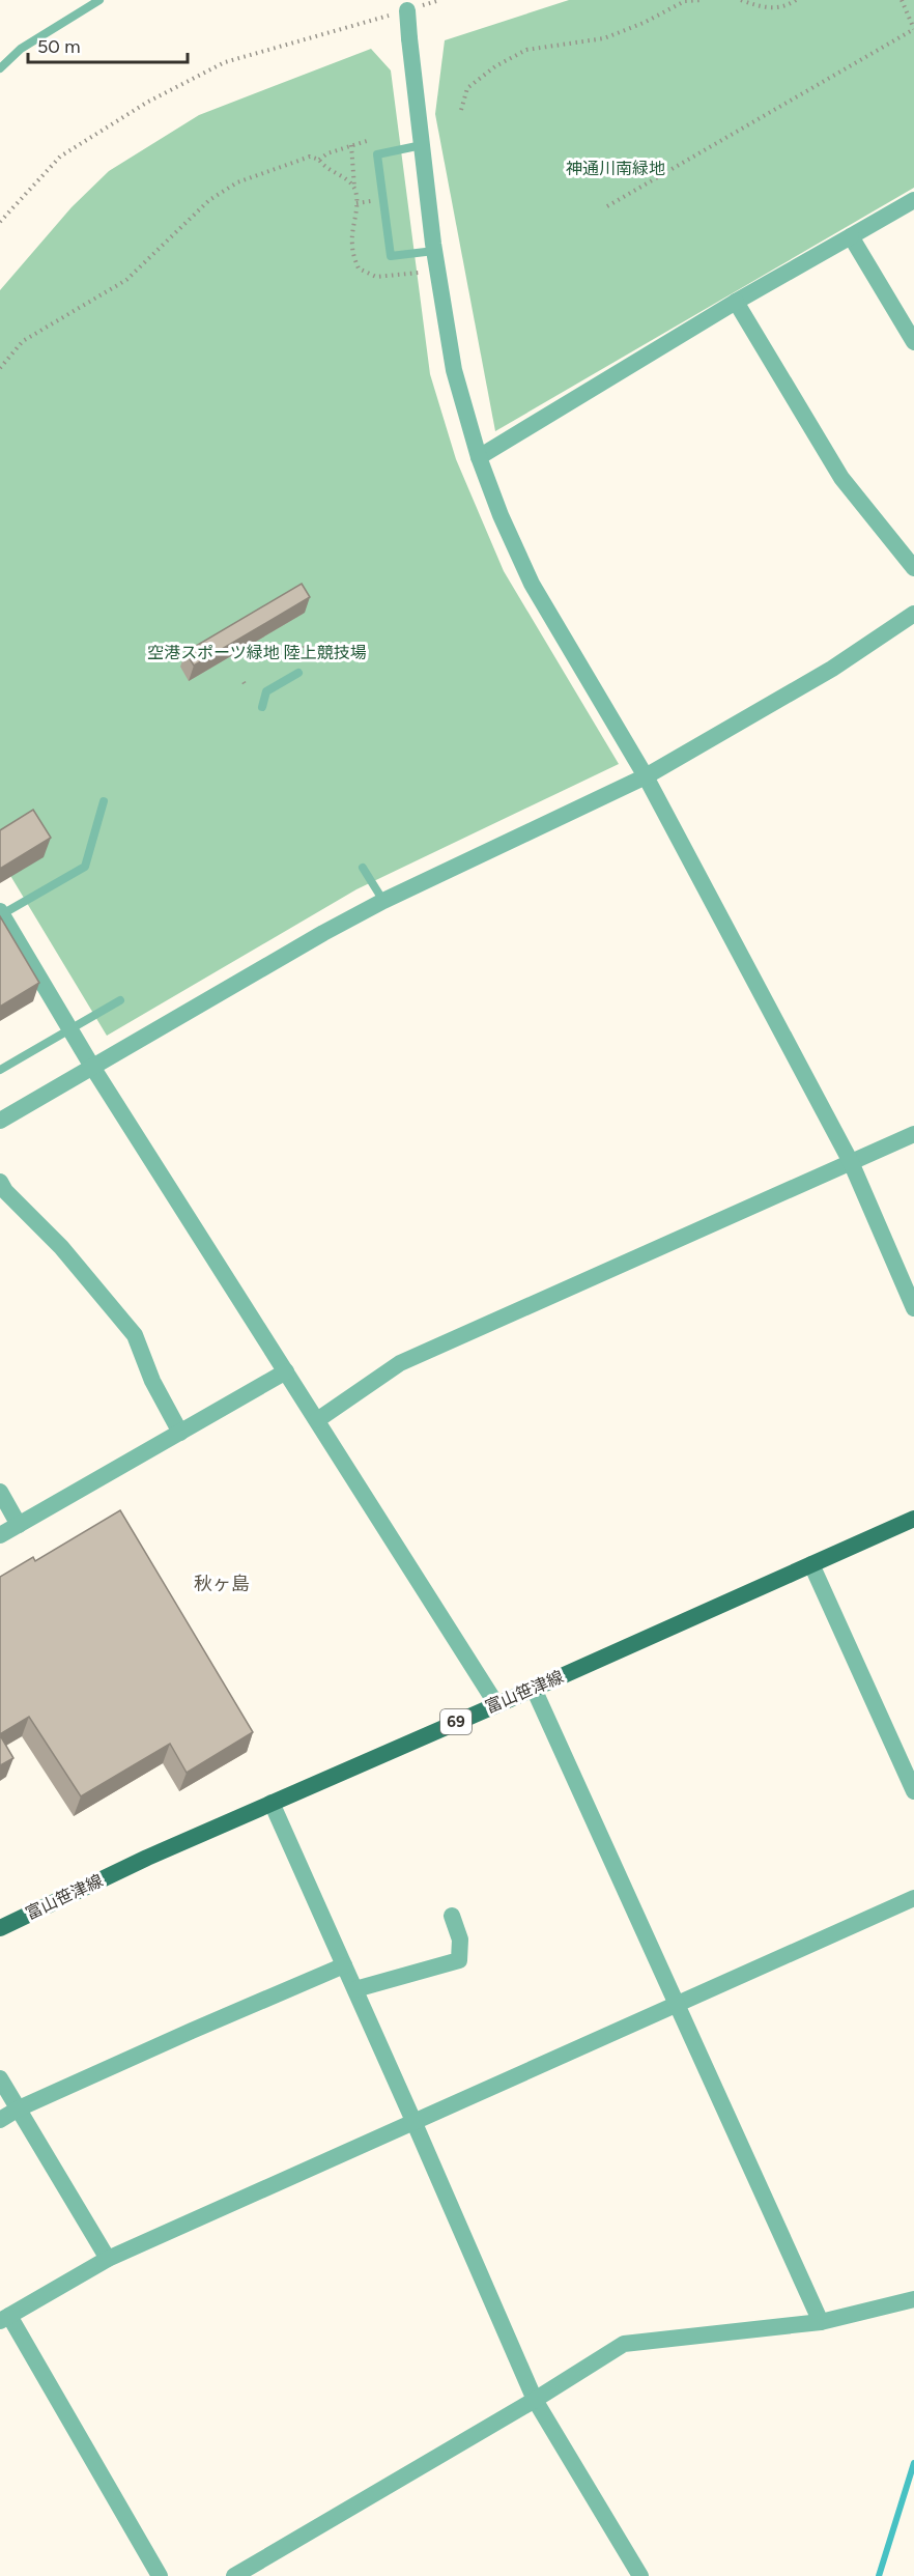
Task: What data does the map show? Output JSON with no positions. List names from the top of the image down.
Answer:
{
  "streets": {
    "main road": ["富山笹津線", "69"]
  },
  "districts": ["秋ヶ島"],
  "parks": ["神通川南緑地", "空港スポーツ緑地 陸上競技場"],
  "scale_bar": "50 m"
}
